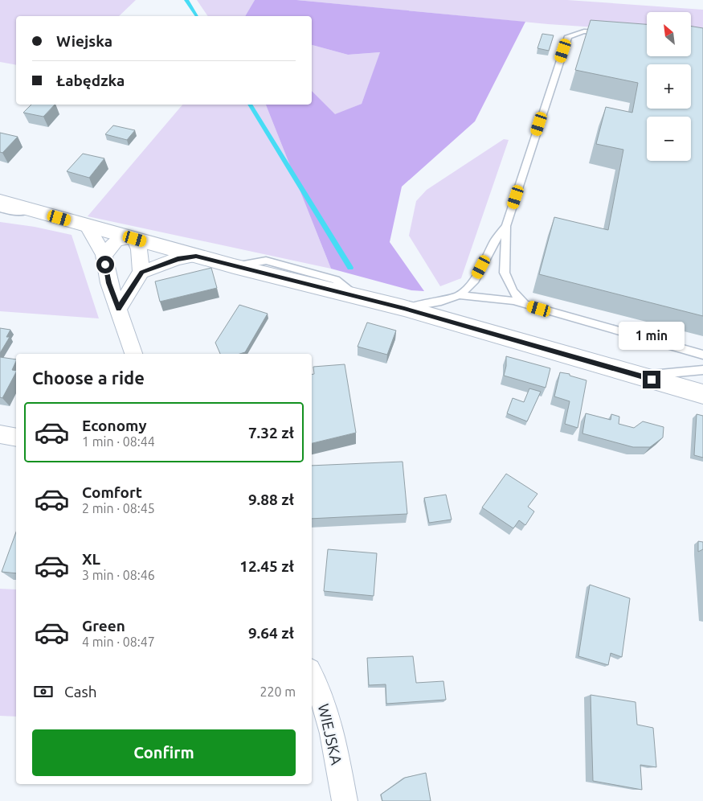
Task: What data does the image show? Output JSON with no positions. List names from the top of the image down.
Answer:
{
  "streets": {
    "street": ["WIEJSKA"]
  },
  "north": "top left",
  "page": {
    "map_buttons": ["+", "−"],
    "banner": ["Wiejska", "Łabędzka"],
    "bubble": "1 min",
    "heading": "Choose a ride",
    "list": [
      {
        "name": "Economy",
        "note": "1 min · 08:44",
        "value": "7.32 zł"
      },
      {
        "name": "Comfort",
        "note": "2 min · 08:45",
        "value": "9.88 zł"
      },
      {
        "name": "XL",
        "note": "3 min · 08:46",
        "value": "12.45 zł"
      },
      {
        "name": "Green",
        "note": "4 min · 08:47",
        "value": "9.64 zł"
      }
    ],
    "pay": ["Cash", "220 m"],
    "buttons": "Confirm"
  }
}
